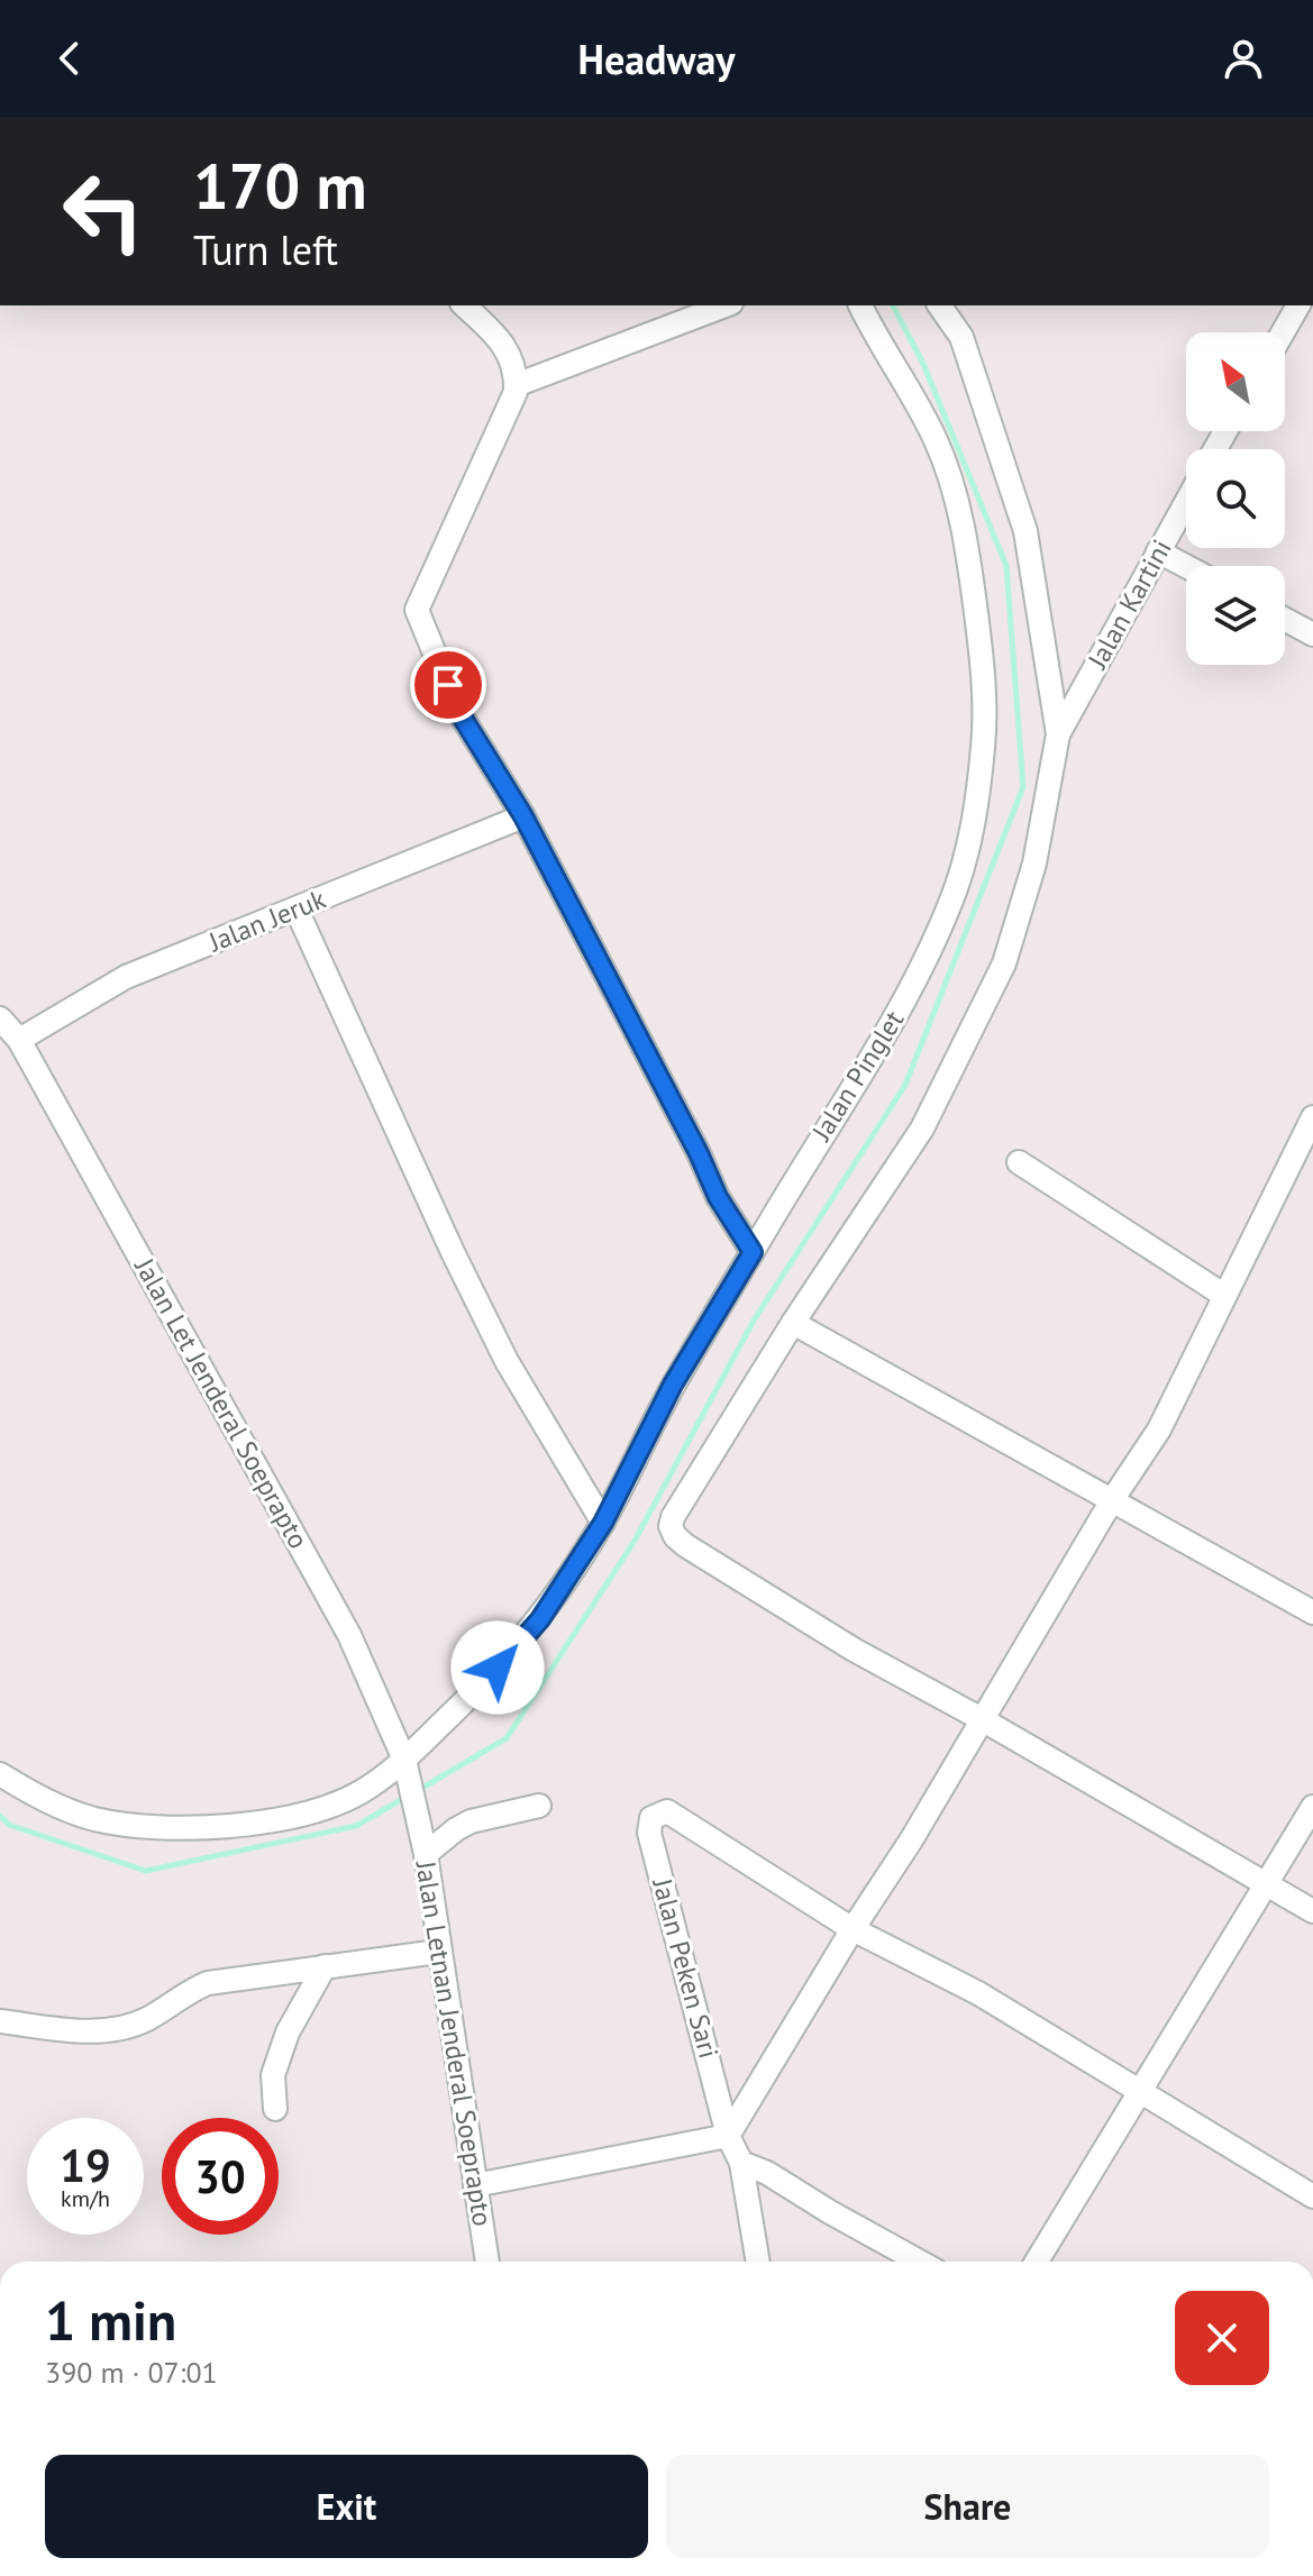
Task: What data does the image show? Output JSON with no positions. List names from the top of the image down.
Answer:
{
  "streets": {
    "street": [
      "Jalan Kartini",
      "Jalan Jeruk",
      "Jalan Pinglet",
      "Jalan Let Jenderal Soeprapto",
      "Jalan Peken Sari",
      "Jalan Letnan Jenderal Soeprapto"
    ]
  },
  "crossings": [
    ["Jalan Jeruk", "Jalan Let Jenderal Soeprapto"],
    ["Jalan Pinglet", "Jalan Let Jenderal Soeprapto"],
    ["Jalan Let Jenderal Soeprapto", "Jalan Letnan Jenderal Soeprapto"]
  ],
  "north": "top left",
  "page": {
    "header": "Headway",
    "turn": ["170 m", "Turn left"],
    "speed": "19 km/h",
    "limit": "30",
    "heading": ["1 min", "390 m · 07:01"],
    "buttons": ["Exit", "Share"]
  }
}
